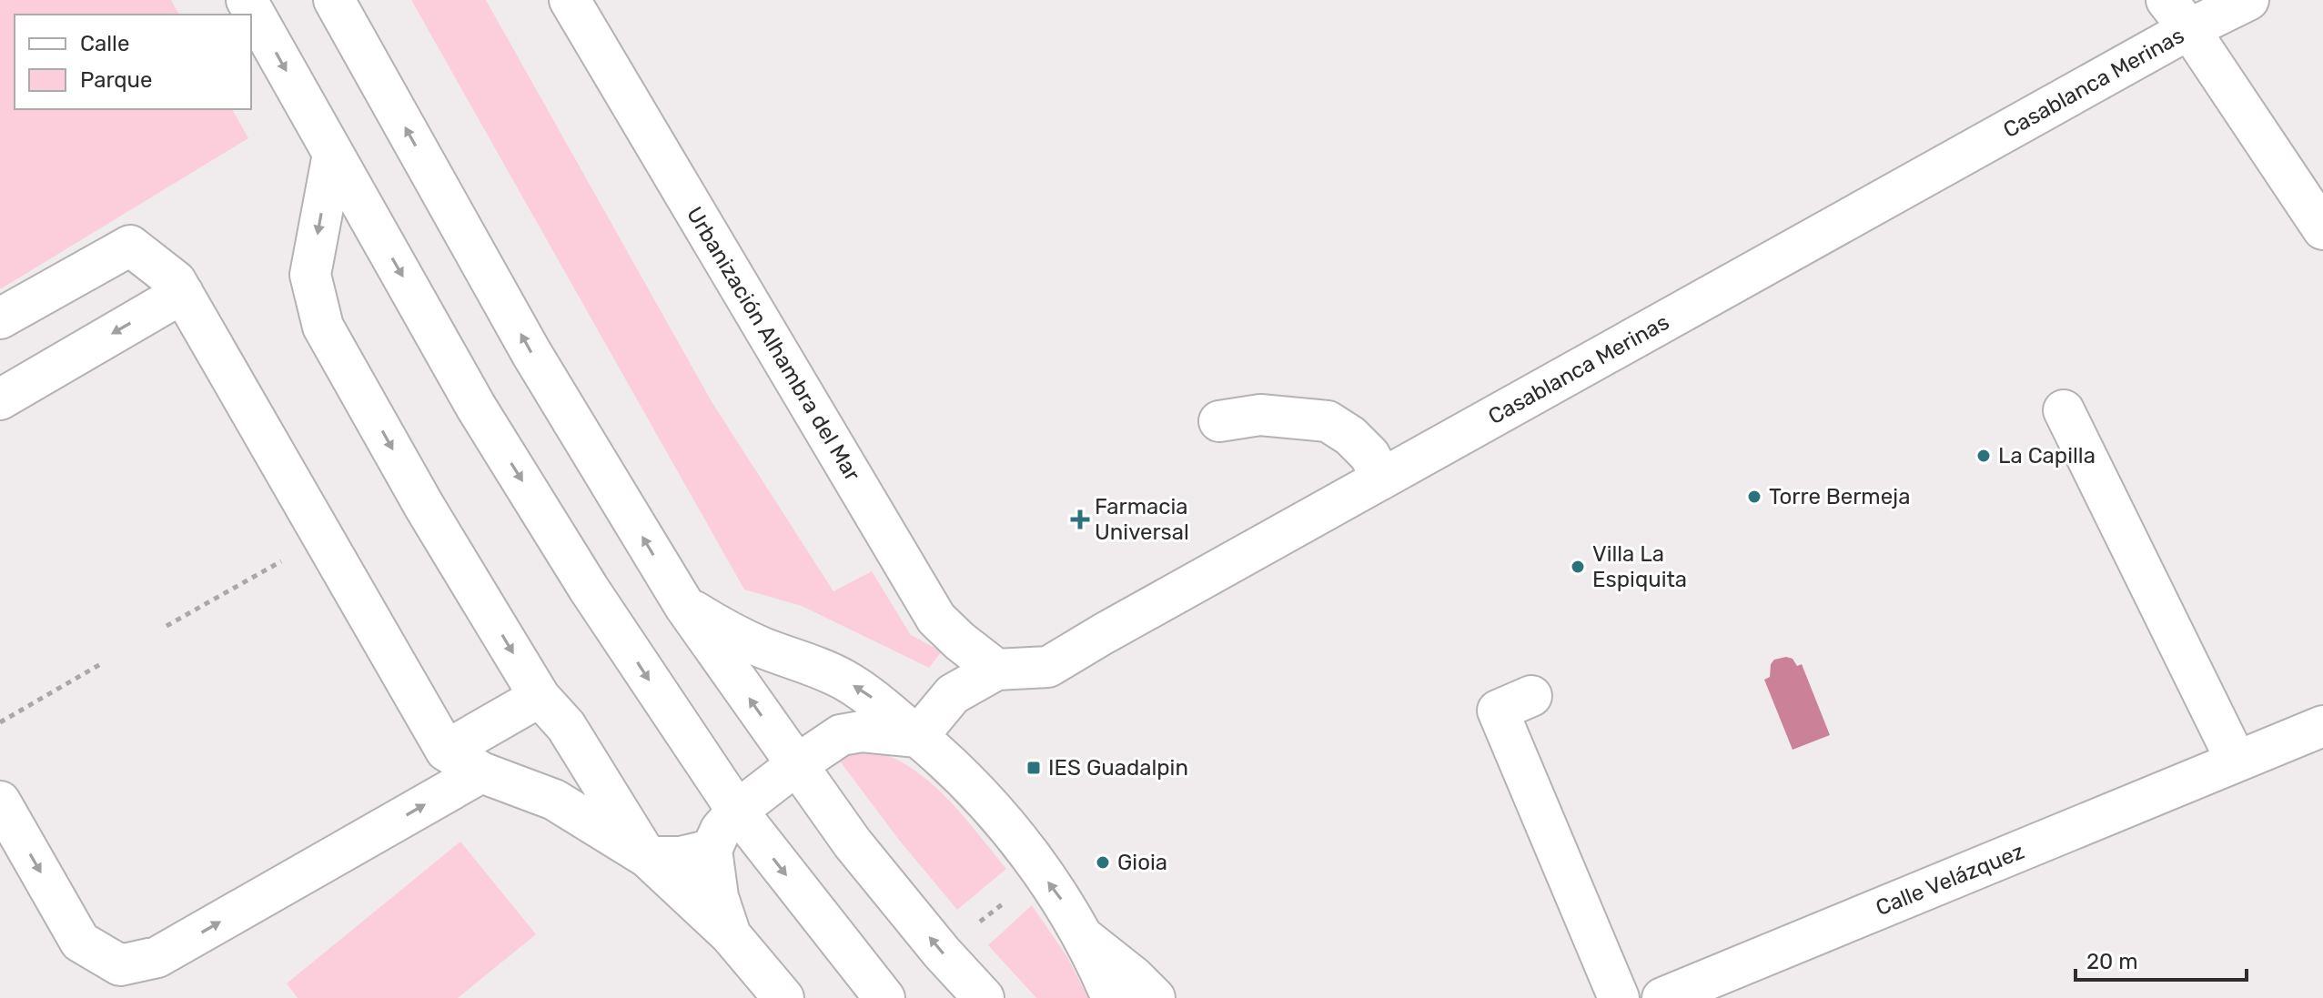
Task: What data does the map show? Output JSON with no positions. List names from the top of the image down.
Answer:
{
  "streets": {
    "street": ["Casablanca Merinas", "Urbanización Alhambra del Mar", "Calle Velázquez"]
  },
  "crossings": [
    ["Casablanca Merinas", "Urbanización Alhambra del Mar"]
  ],
  "places": {
    "other": [
      "La Capilla",
      "Torre Bermeja",
      "Villa La Espiquita",
      "Gioia"
    ],
    "health": ["Farmacia Universal"],
    "transit": ["IES Guadalpin"]
  },
  "legend": ["Calle", "Parque"],
  "scale_bar": "20 m"
}
